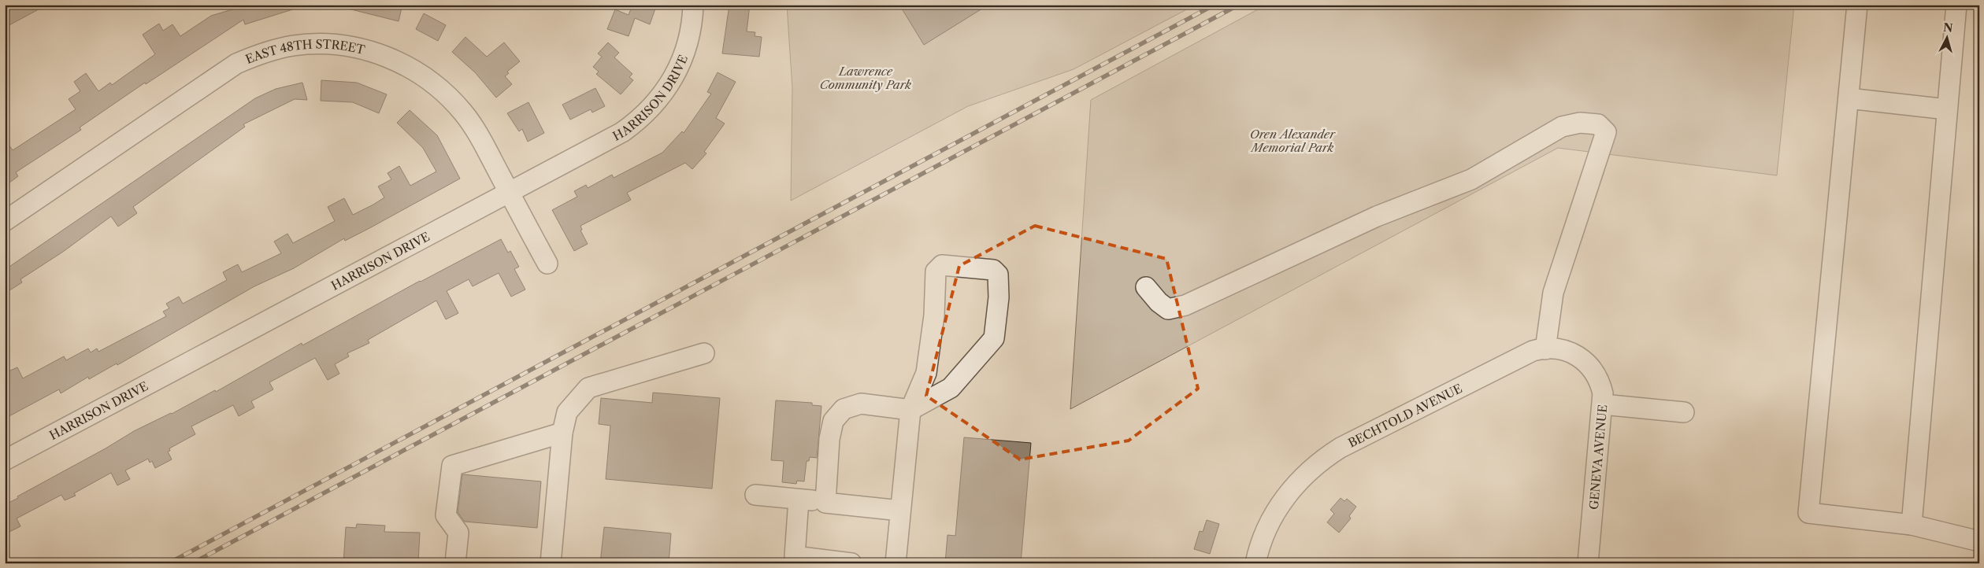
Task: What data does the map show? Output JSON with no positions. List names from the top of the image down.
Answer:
{
  "streets": {
    "street": [
      "EAST 48TH STREET",
      "HARRISON DRIVE",
      "BECHTOLD AVENUE",
      "GENEVA AVENUE"
    ]
  },
  "crossings": [
    ["EAST 48TH STREET", "HARRISON DRIVE"],
    ["BECHTOLD AVENUE", "GENEVA AVENUE"]
  ],
  "parks": ["Lawrence Community Park", "Oren Alexander Memorial Park"],
  "north": "top"
}
